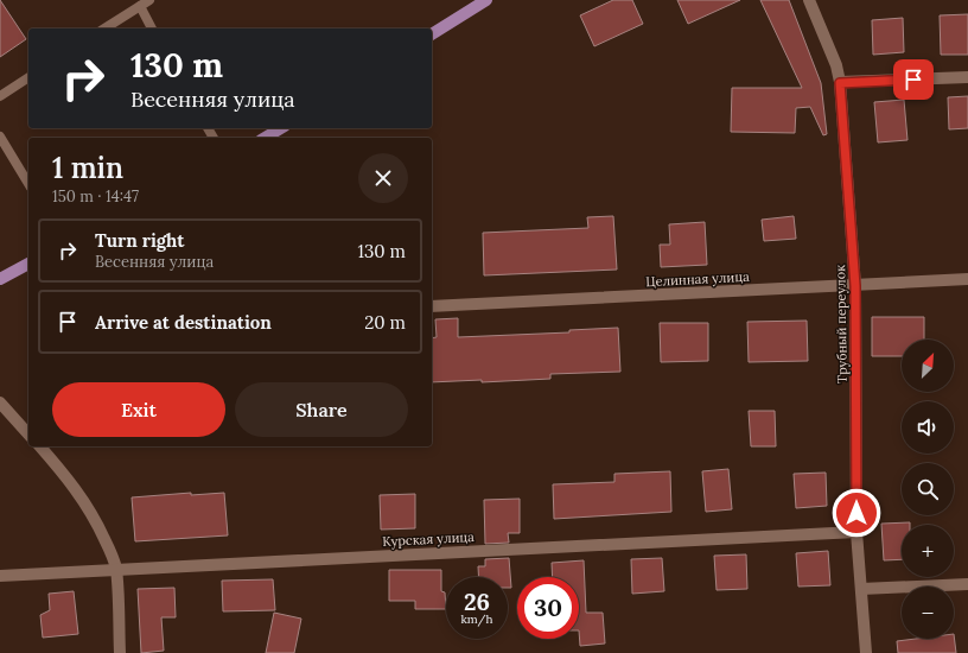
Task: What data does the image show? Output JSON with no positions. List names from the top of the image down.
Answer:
{
  "streets": {
    "street": ["Целинная улица", "Трубный переулок", "Курская улица"]
  },
  "crossings": [
    ["Целинная улица", "Трубный переулок"],
    ["Трубный переулок", "Курская улица"]
  ],
  "north": "top right",
  "page": {
    "turn": ["130 m", "Весенняя улица"],
    "heading": ["1 min", "150 m · 14:47"],
    "list": [
      {
        "name": "Turn right",
        "note": "Весенняя улица",
        "value": "130 m"
      },
      {
        "name": "Arrive at destination",
        "value": "20 m"
      }
    ],
    "map_buttons": ["+", "−"],
    "buttons": ["Exit", "Share"],
    "speed": "26 km/h",
    "limit": "30"
  }
}
